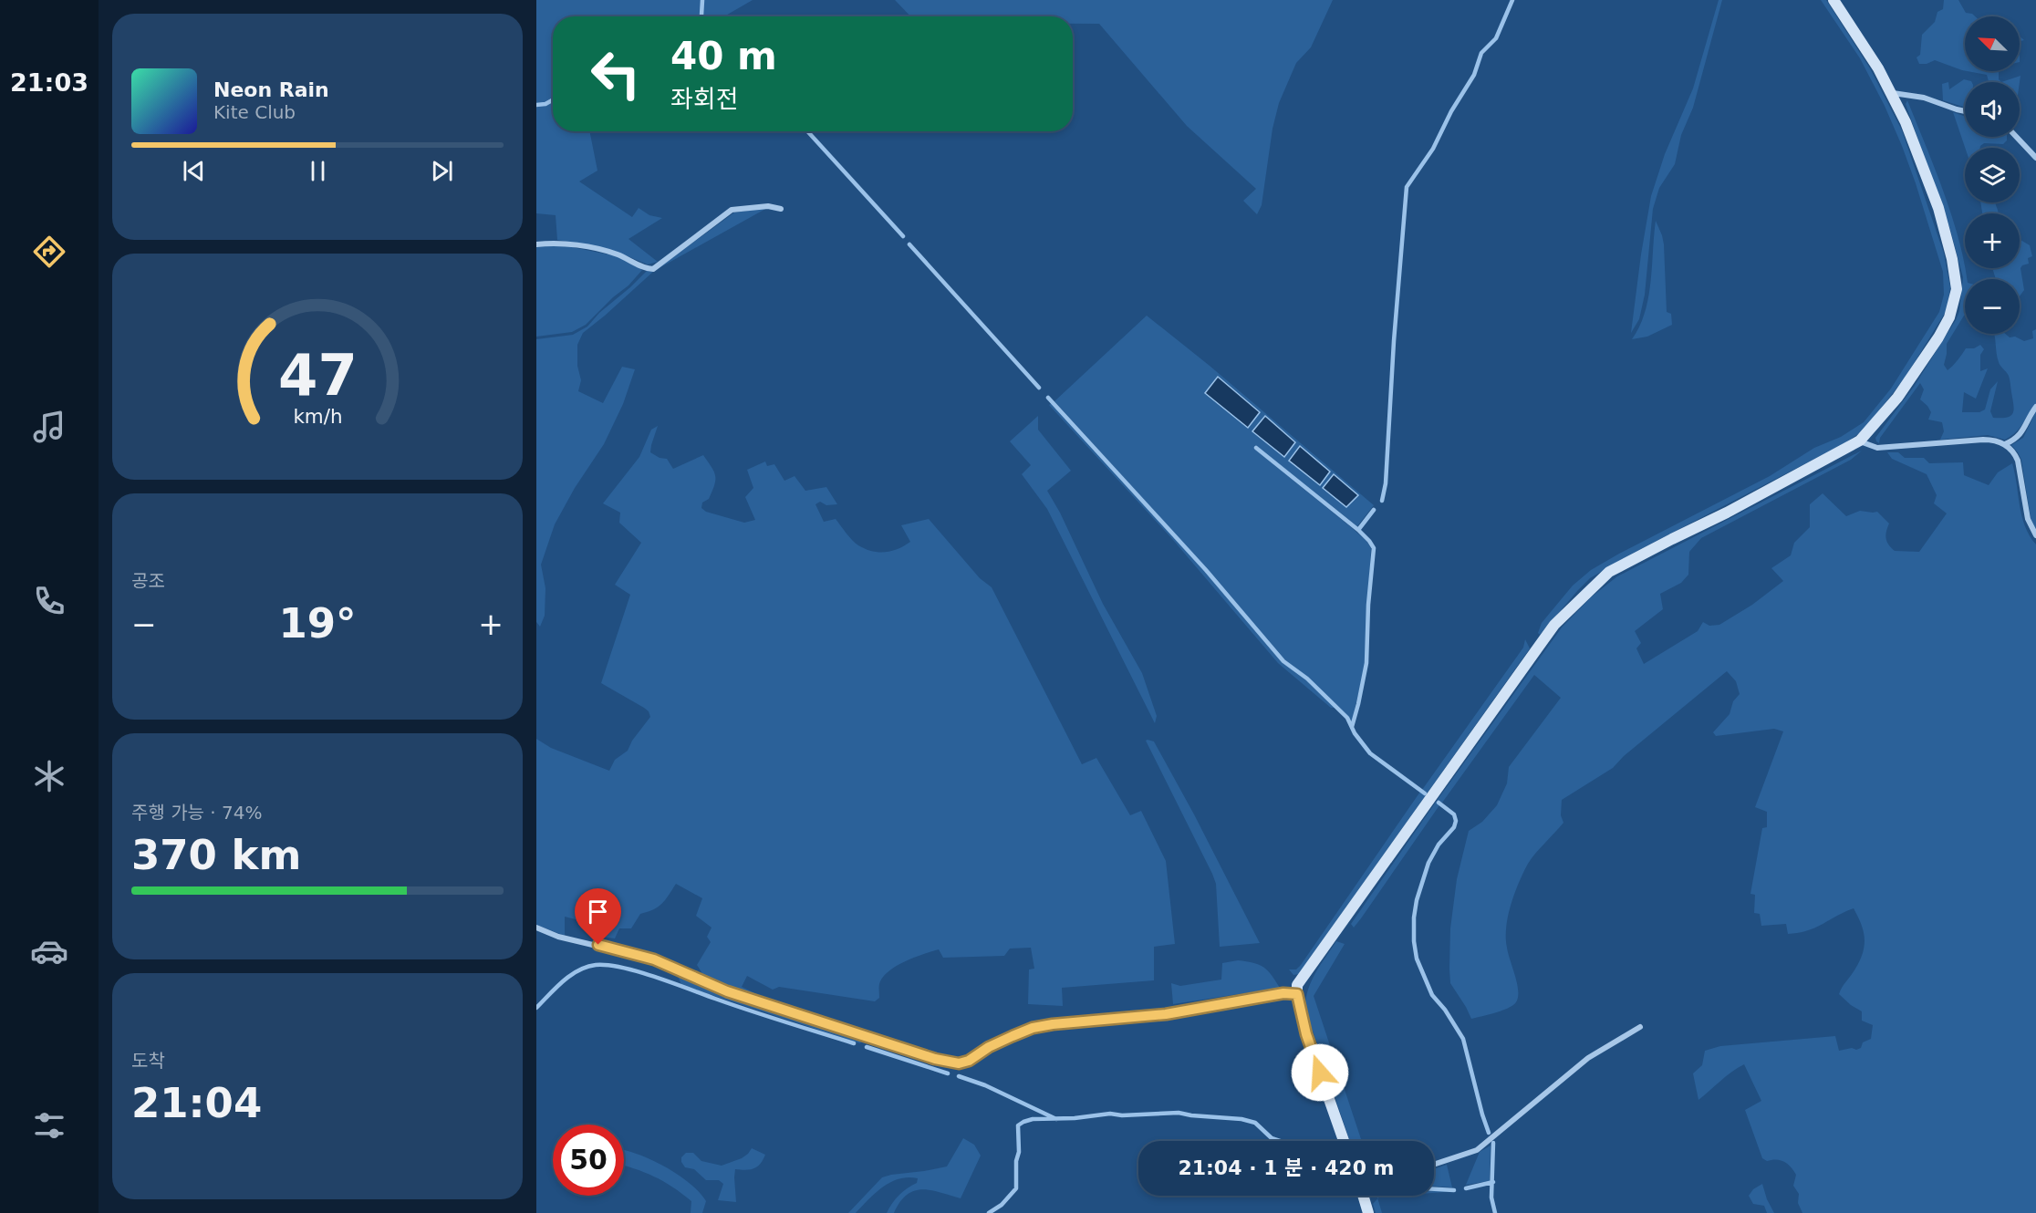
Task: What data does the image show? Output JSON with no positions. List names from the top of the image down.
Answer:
{
  "north": "top left",
  "page": {
    "tabs": "21:03",
    "map_buttons": ["+", "−"],
    "turn": ["40 m", "좌회전"],
    "song": ["Neon Rain", "Kite Club"],
    "tile": [
      "공조",
      ["주행 가능 · 74%", "370 km"],
      ["도착", "21:04"]
    ],
    "heat": ["−", "19°", "+"],
    "limit": "50",
    "trip": "21:04 · 1 분 · 420 m",
    "gauge": ["47", "km/h"]
  }
}
